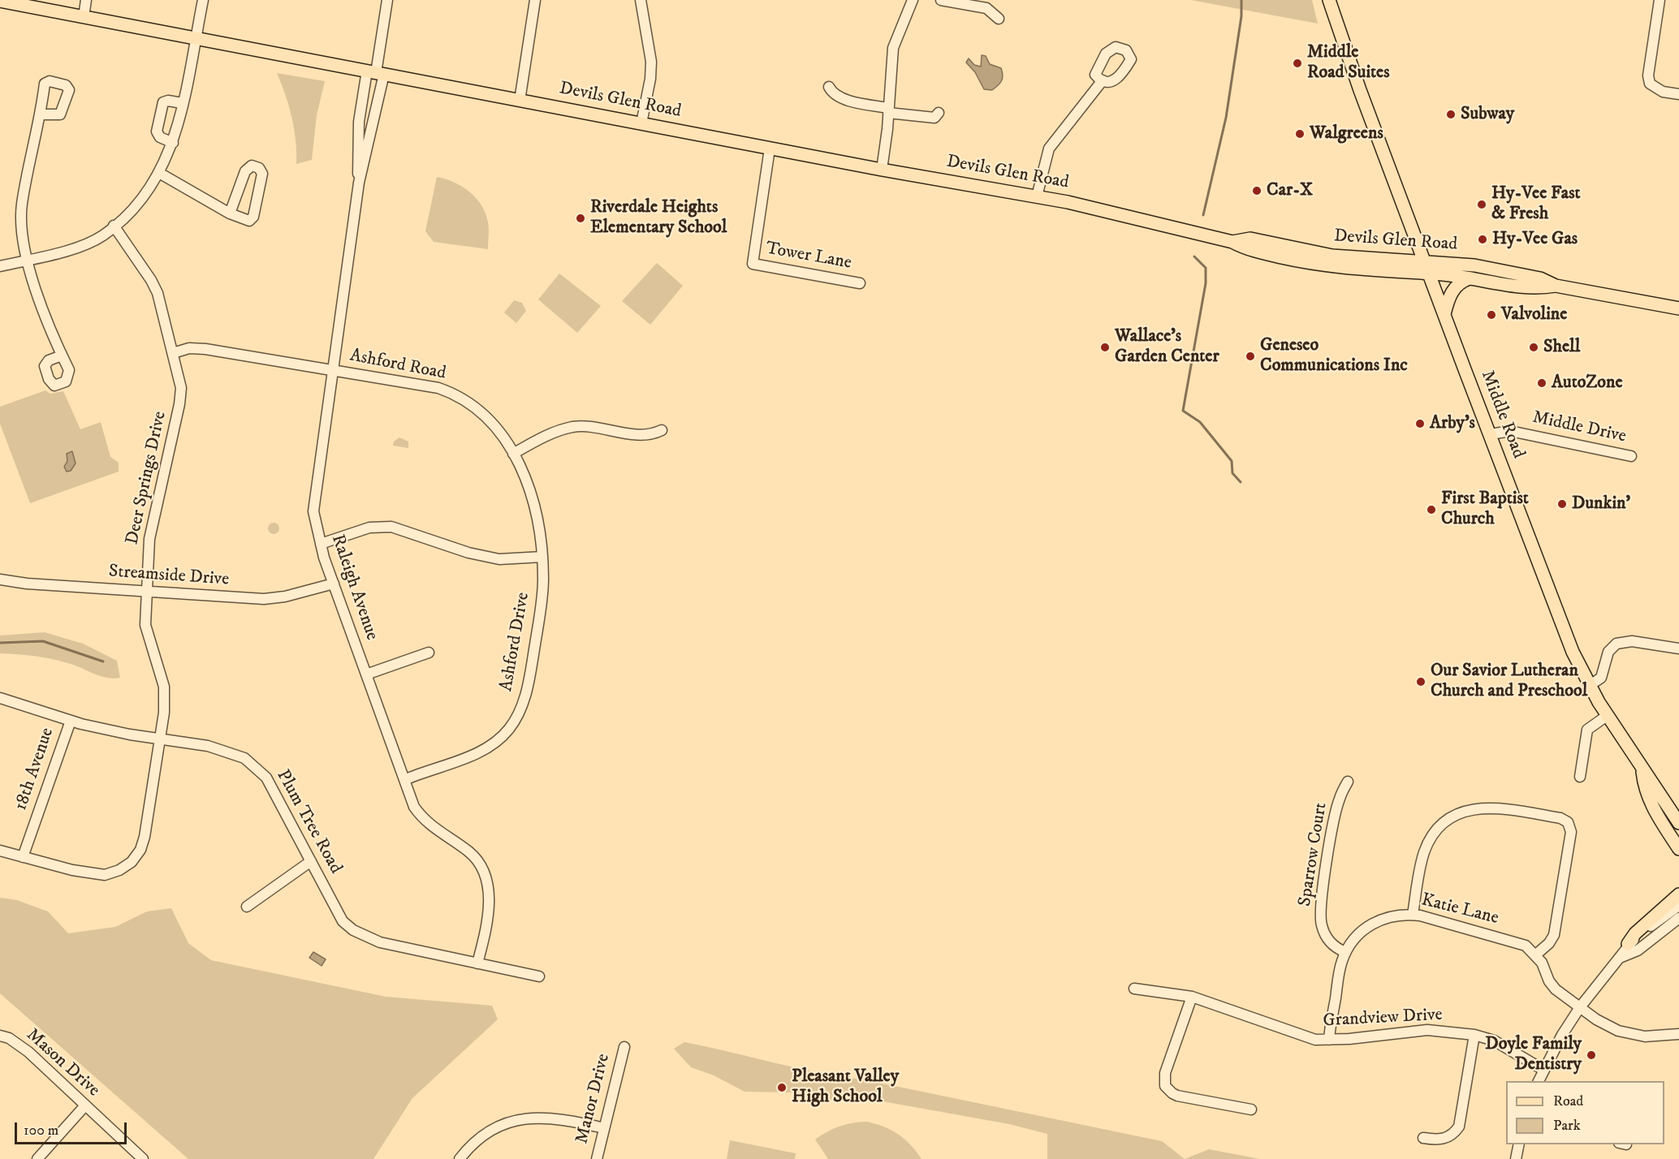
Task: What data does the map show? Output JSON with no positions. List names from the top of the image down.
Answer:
{
  "streets": {
    "main road": ["Devils Glen Road", "Middle Road"],
    "street": [
      "Tower Lane",
      "Ashford Road",
      "Middle Drive",
      "Deer Springs Drive",
      "Streamside Drive",
      "Raleigh Avenue",
      "Ashford Drive",
      "18th Avenue",
      "Plum Tree Road",
      "Sparrow Court",
      "Katie Lane",
      "Grandview Drive",
      "Mason Drive",
      "Manor Drive"
    ]
  },
  "crossings": [
    ["Devils Glen Road", "Tower Lane"],
    ["Devils Glen Road", "Middle Road"],
    ["Devils Glen Road", "Raleigh Avenue"],
    ["Ashford Road", "Deer Springs Drive"],
    ["Ashford Road", "Raleigh Avenue"],
    ["Ashford Road", "Ashford Drive"],
    ["Middle Road", "Middle Drive"],
    ["Deer Springs Drive", "Streamside Drive"],
    ["Deer Springs Drive", "18th Avenue"],
    ["Deer Springs Drive", "Plum Tree Road"],
    ["Streamside Drive", "Raleigh Avenue"],
    ["Raleigh Avenue", "Ashford Drive"],
    ["Raleigh Avenue", "Plum Tree Road"],
    ["18th Avenue", "Plum Tree Road"],
    ["Sparrow Court", "Katie Lane"],
    ["Katie Lane", "Grandview Drive"]
  ],
  "places": [
    "Middle Road Suites",
    "Subway",
    "Walgreens",
    "Car-X",
    "Hy-Vee Fast & Fresh",
    "Riverdale Heights Elementary School",
    "Hy-Vee Gas",
    "Valvoline",
    "Wallace's Garden Center",
    "Shell",
    "Geneseo Communications Inc",
    "AutoZone",
    "Arby's",
    "Dunkin'",
    "First Baptist Church",
    "Our Savior Lutheran Church and Preschool",
    "Doyle Family Dentistry",
    "Pleasant Valley High School"
  ],
  "legend": ["Road", "Park"],
  "scale_bar": "100 m"
}
